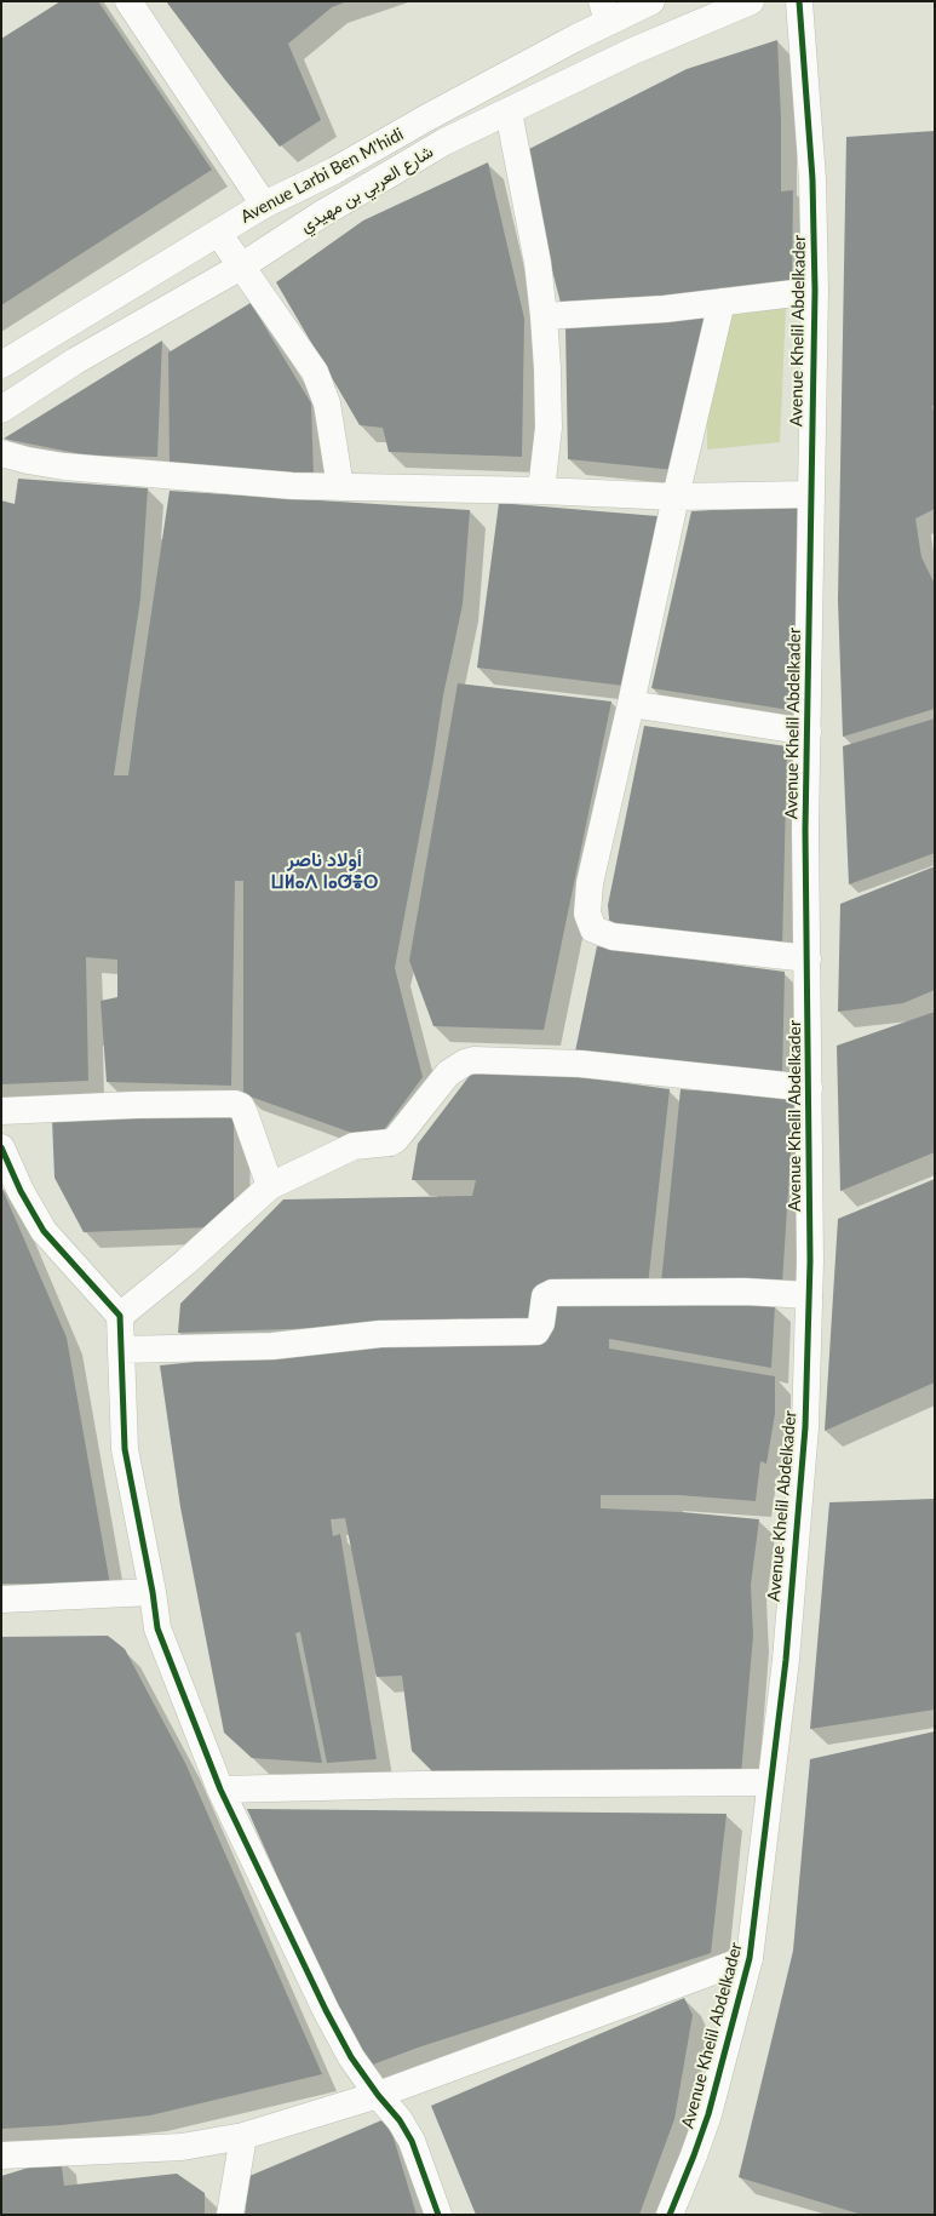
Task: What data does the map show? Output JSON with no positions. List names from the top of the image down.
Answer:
{
  "streets": {
    "street": ["Avenue Larbi Ben M'hidi", "شارع العربي بن مهيدي", "Avenue Khelil Abdelkader"]
  },
  "districts": ["أولاد ناصر ⵡⵍⴰⴷ ⵏⴰⵚⴻⵔ"]
}
